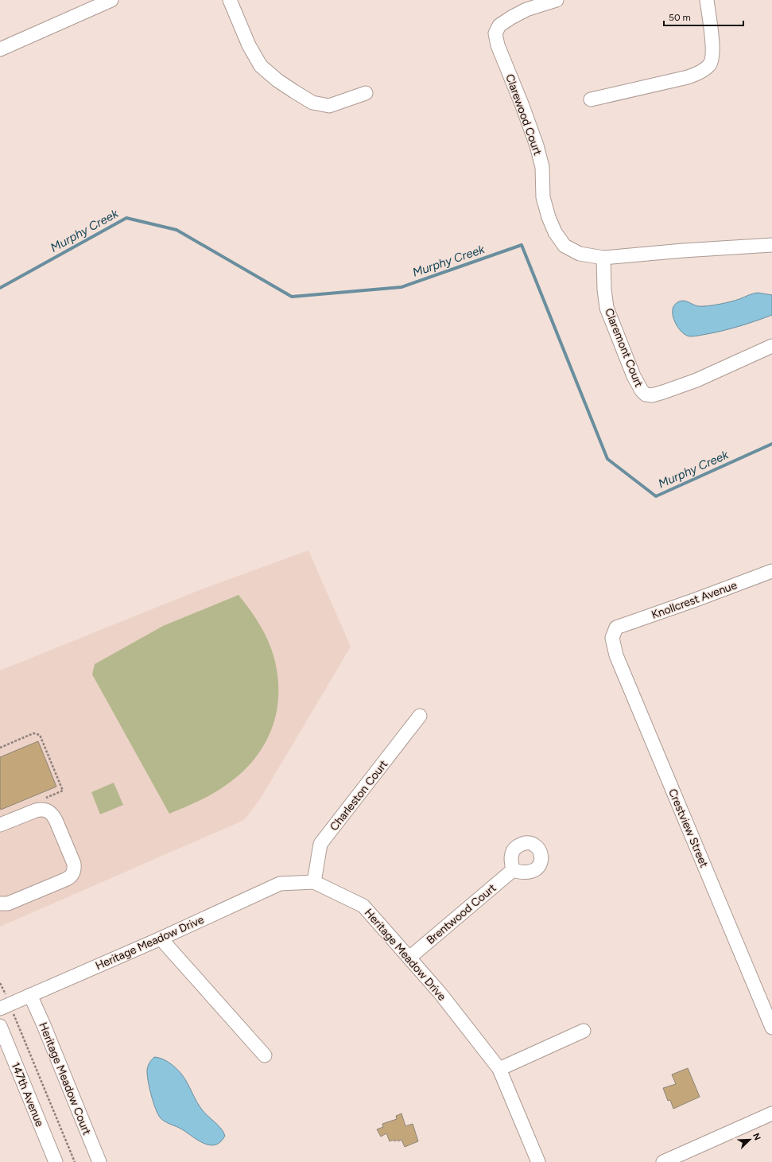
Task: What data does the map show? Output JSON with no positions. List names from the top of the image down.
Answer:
{
  "streets": {
    "street": [
      "Clarewood Court",
      "Claremont Court",
      "Knollcrest Avenue",
      "Charleston Court",
      "Crestview Street",
      "Brentwood Court",
      "Heritage Meadow Drive",
      "Heritage Meadow Court",
      "147th Avenue"
    ]
  },
  "crossings": [
    ["Clarewood Court", "Claremont Court"],
    ["Knollcrest Avenue", "Crestview Street"],
    ["Charleston Court", "Heritage Meadow Drive"],
    ["Brentwood Court", "Heritage Meadow Drive"],
    ["Heritage Meadow Drive", "Heritage Meadow Court"]
  ],
  "water": ["Murphy Creek"],
  "scale_bar": "50 m",
  "north": "top right"
}
